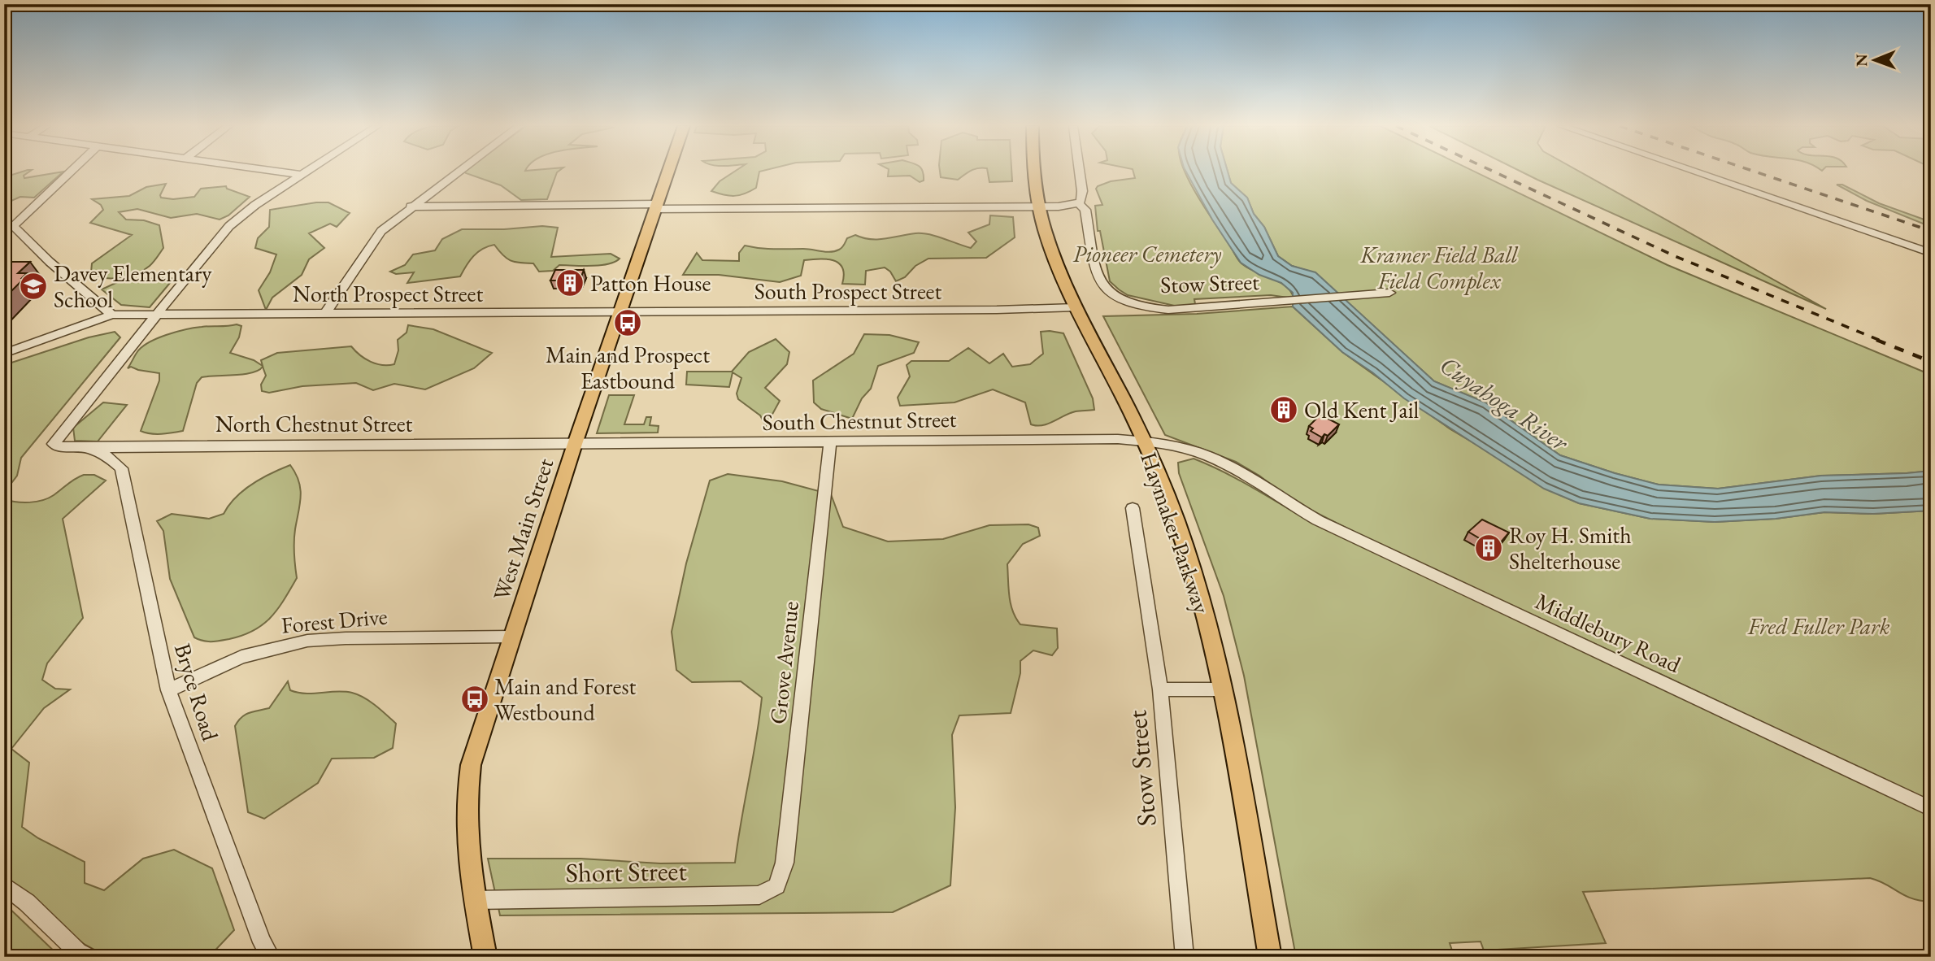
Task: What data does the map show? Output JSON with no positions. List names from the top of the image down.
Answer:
{
  "streets": {
    "main road": ["West Main Street", "Haymaker Parkway"],
    "street": [
      "Stow Street",
      "South Prospect Street",
      "North Prospect Street",
      "South Chestnut Street",
      "North Chestnut Street",
      "Forest Drive",
      "Middlebury Road",
      "Grove Avenue",
      "Bryce Road",
      "Short Street"
    ]
  },
  "crossings": [
    ["South Prospect Street", "North Prospect Street"],
    ["South Prospect Street", "West Main Street"],
    ["South Prospect Street", "Haymaker Parkway"],
    ["North Prospect Street", "North Chestnut Street"],
    ["North Prospect Street", "West Main Street"],
    ["South Chestnut Street", "North Chestnut Street"],
    ["South Chestnut Street", "West Main Street"],
    ["South Chestnut Street", "Haymaker Parkway"],
    ["South Chestnut Street", "Middlebury Road"],
    ["South Chestnut Street", "Grove Avenue"],
    ["North Chestnut Street", "West Main Street"],
    ["West Main Street", "Forest Drive"],
    ["West Main Street", "Short Street"],
    ["Haymaker Parkway", "Middlebury Road"],
    ["Forest Drive", "Bryce Road"],
    ["Grove Avenue", "Short Street"]
  ],
  "water": ["Cuyahoga River"],
  "parks": ["Pioneer Cemetery", "Kramer Field Ball Field Complex", "Fred Fuller Park"],
  "places": {
    "building": ["Patton House", "Old Kent Jail", "Roy H. Smith Shelterhouse"],
    "school or university": ["Davey Elementary School"],
    "bus stop": ["Main and Prospect Eastbound", "Main and Forest Westbound"]
  },
  "north": "left"
}
